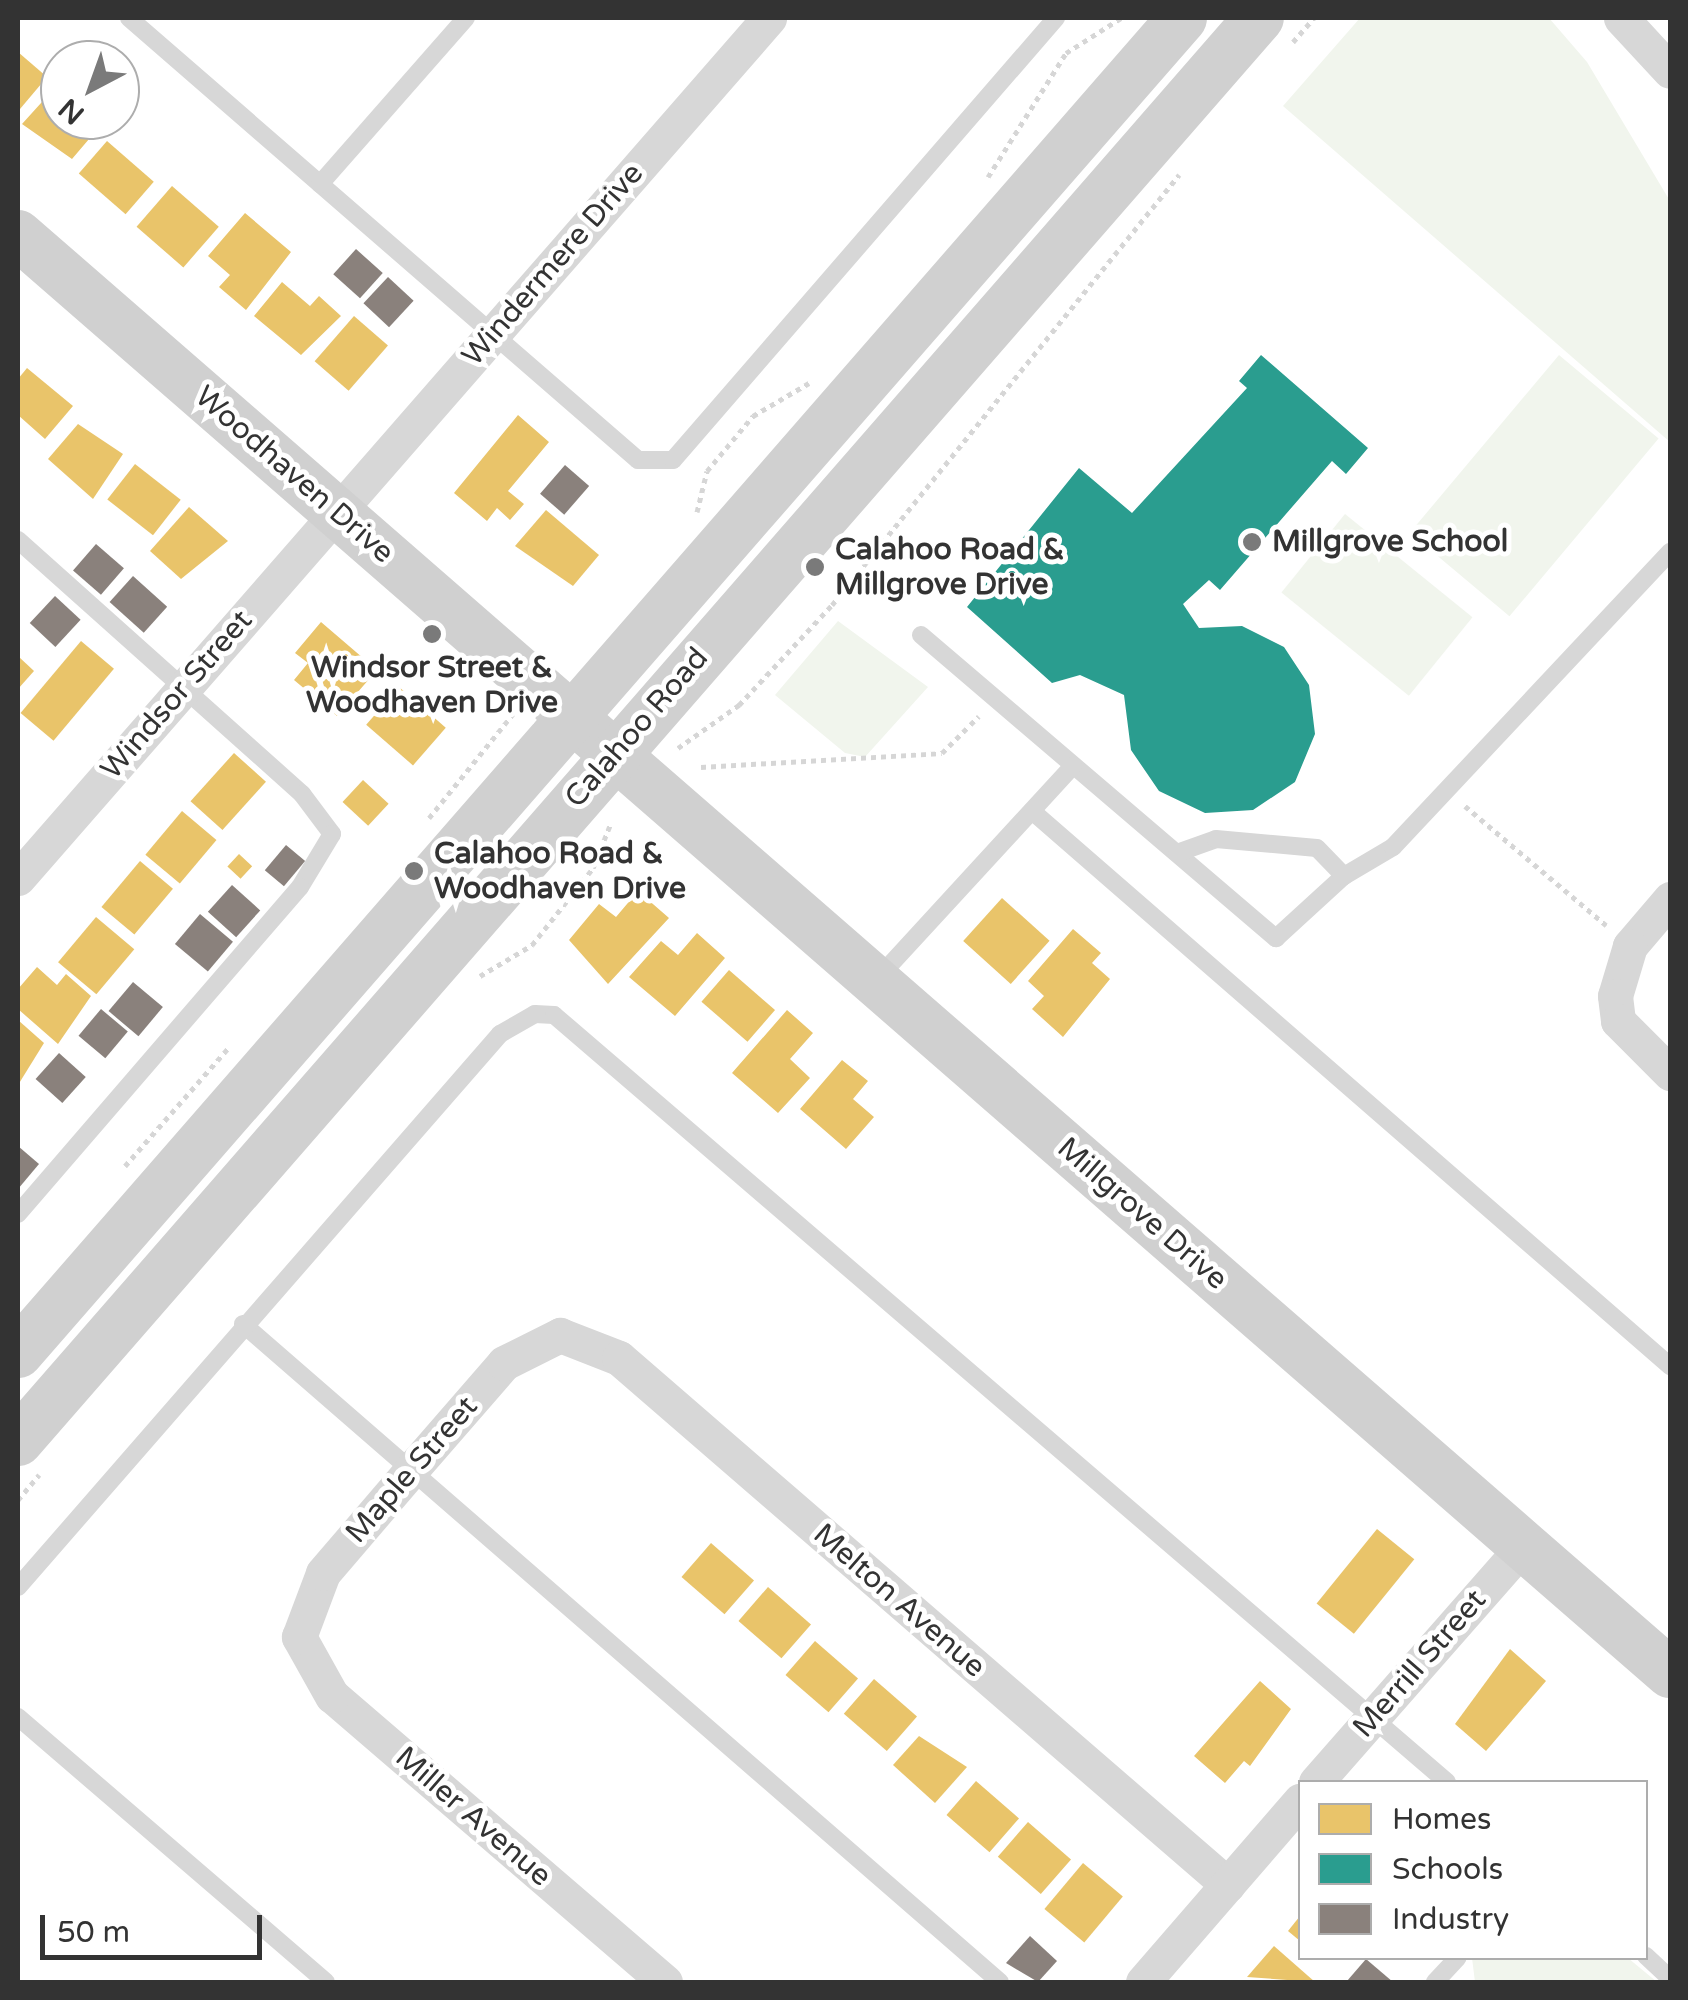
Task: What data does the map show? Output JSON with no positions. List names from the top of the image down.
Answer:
{
  "streets": {
    "main road": ["Woodhaven Drive", "Calahoo Road", "Millgrove Drive"],
    "street": [
      "Windermere Drive",
      "Windsor Street",
      "Maple Street",
      "Melton Avenue",
      "Merrill Street",
      "Miller Avenue"
    ]
  },
  "crossings": [
    ["Windermere Drive", "Woodhaven Drive"],
    ["Windermere Drive", "Windsor Street"],
    ["Woodhaven Drive", "Windsor Street"],
    ["Woodhaven Drive", "Calahoo Road"],
    ["Woodhaven Drive", "Millgrove Drive"],
    ["Calahoo Road", "Millgrove Drive"],
    ["Millgrove Drive", "Merrill Street"],
    ["Maple Street", "Melton Avenue"],
    ["Maple Street", "Miller Avenue"]
  ],
  "places": [
    "Millgrove School",
    "Calahoo Road & Millgrove Drive",
    "Windsor Street & Woodhaven Drive",
    "Calahoo Road & Woodhaven Drive"
  ],
  "legend": ["Homes", "Schools", "Industry"],
  "scale_bar": "50 m",
  "north": "bottom left"
}
